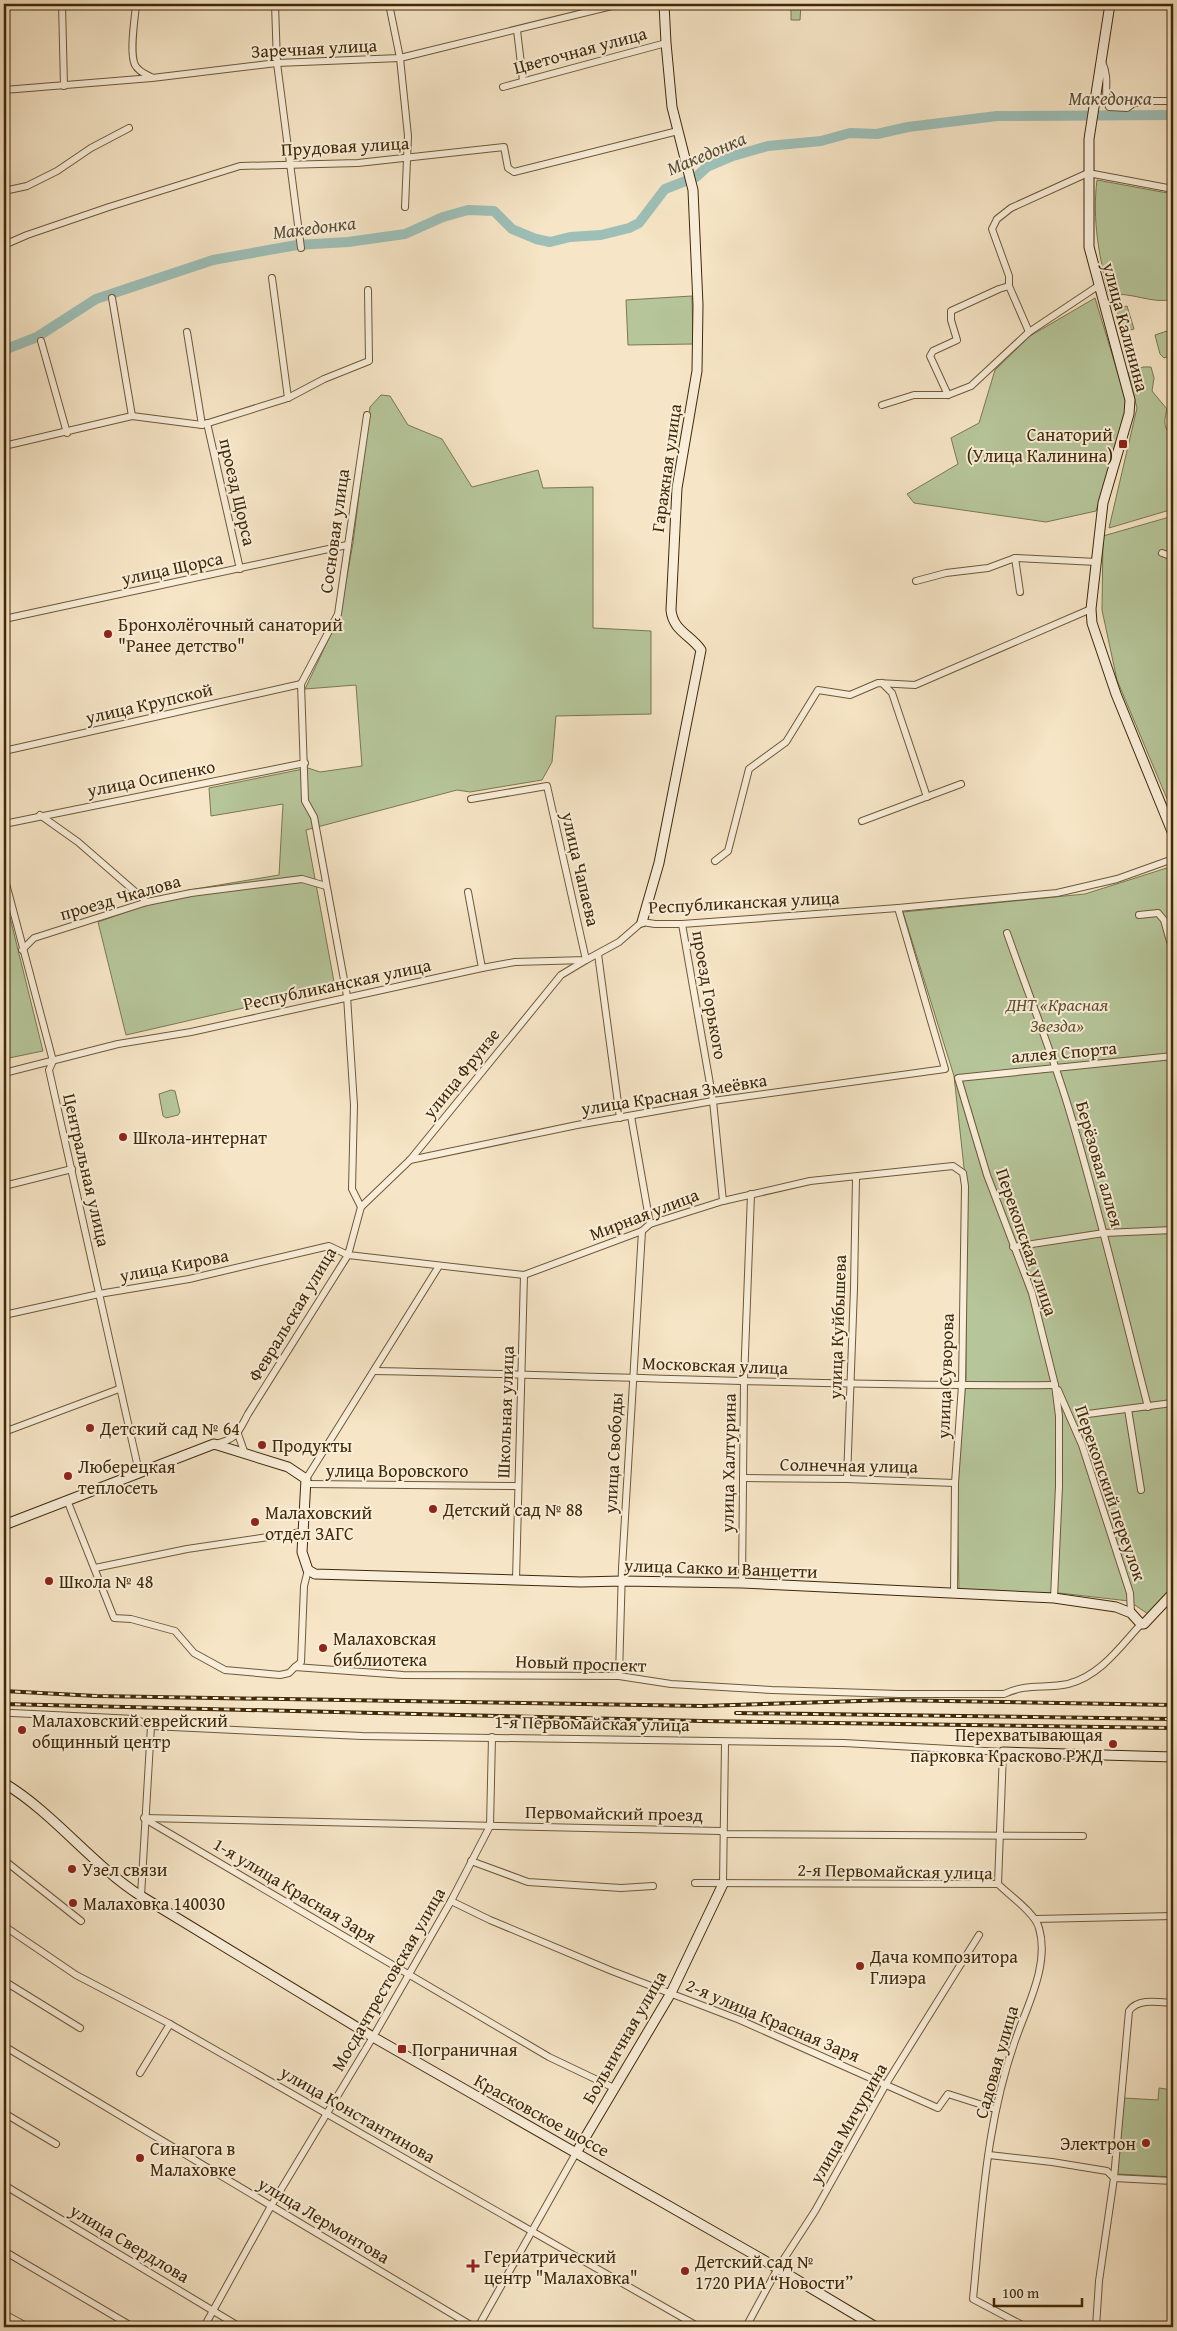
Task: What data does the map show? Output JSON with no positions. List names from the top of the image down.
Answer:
{
  "streets": {
    "main road": [
      "улица Калинина",
      "Гаражная улица",
      "улица Сакко и Ванцетти",
      "1-я Первомайская улица",
      "Больничная улица",
      "Красковское шоссе"
    ],
    "street": [
      "Заречная улица",
      "Цветочная улица",
      "Прудовая улица",
      "проезд Щорса",
      "Сосновая улица",
      "улица Щорса",
      "улица Крупской",
      "улица Осипенко",
      "улица Чапаева",
      "проезд Чкалова",
      "Республиканская улица",
      "проезд Горького",
      "аллея Спорта",
      "улица Фрунзе",
      "улица Красная Змеёвка",
      "Берёзовая аллея",
      "Центральная улица",
      "Мирная улица",
      "Перекопская улица",
      "улица Кирова",
      "Февральская улица",
      "улица Куйбышева",
      "Московская улица",
      "улица Суворова",
      "Школьная улица",
      "улица Свободы",
      "улица Халтурина",
      "Солнечная улица",
      "улица Воровского",
      "Перекопский переулок",
      "Новый проспект",
      "Первомайский проезд",
      "2-я Первомайская улица",
      "1-я улица Красная Заря",
      "Мосдачтрестовская улица",
      "2-я улица Красная Заря",
      "Садовая улица",
      "улица Константинова",
      "улица Мичурина",
      "улица Лермонтова",
      "улица Свердлова"
    ]
  },
  "crossings": [
    ["Цветочная улица", "Гаражная улица"],
    ["Прудовая улица", "Гаражная улица"],
    ["Гаражная улица", "Республиканская улица"],
    ["проезд Щорса", "улица Щорса"],
    ["Сосновая улица", "улица Щорса"],
    ["Сосновая улица", "улица Крупской"],
    ["улица Чапаева", "Республиканская улица"],
    ["улица Чапаева", "улица Фрунзе"],
    ["проезд Чкалова", "Центральная улица"],
    ["Республиканская улица", "проезд Горького"],
    ["Республиканская улица", "улица Фрунзе"],
    ["Республиканская улица", "улица Красная Змеёвка"],
    ["Республиканская улица", "Центральная улица"],
    ["проезд Горького", "улица Красная Змеёвка"],
    ["проезд Горького", "Мирная улица"],
    ["аллея Спорта", "Берёзовая аллея"],
    ["аллея Спорта", "Перекопская улица"],
    ["улица Фрунзе", "улица Красная Змеёвка"],
    ["улица Фрунзе", "Февральская улица"],
    ["Центральная улица", "улица Кирова"],
    ["Мирная улица", "улица Кирова"],
    ["Мирная улица", "Февральская улица"],
    ["Мирная улица", "улица Куйбышева"],
    ["Мирная улица", "улица Суворова"],
    ["Мирная улица", "Школьная улица"],
    ["Мирная улица", "улица Свободы"],
    ["Мирная улица", "улица Халтурина"],
    ["Перекопская улица", "Московская улица"],
    ["Перекопская улица", "Перекопский переулок"],
    ["Перекопская улица", "улица Сакко и Ванцетти"],
    ["улица Кирова", "Февральская улица"],
    ["улица Куйбышева", "Московская улица"],
    ["улица Куйбышева", "Солнечная улица"],
    ["Московская улица", "улица Суворова"],
    ["Московская улица", "Школьная улица"],
    ["Московская улица", "улица Свободы"],
    ["Московская улица", "улица Халтурина"],
    ["Московская улица", "Перекопский переулок"],
    ["улица Суворова", "Солнечная улица"],
    ["улица Суворова", "улица Сакко и Ванцетти"],
    ["Школьная улица", "улица Воровского"],
    ["Школьная улица", "улица Сакко и Ванцетти"],
    ["улица Свободы", "улица Сакко и Ванцетти"],
    ["улица Свободы", "Новый проспект"],
    ["улица Халтурина", "Солнечная улица"],
    ["улица Халтурина", "улица Сакко и Ванцетти"],
    ["Перекопский переулок", "улица Сакко и Ванцетти"],
    ["1-я Первомайская улица", "Мосдачтрестовская улица"],
    ["1-я Первомайская улица", "Больничная улица"],
    ["Первомайский проезд", "1-я улица Красная Заря"],
    ["Первомайский проезд", "Мосдачтрестовская улица"],
    ["Первомайский проезд", "Больничная улица"],
    ["2-я Первомайская улица", "Больничная улица"],
    ["2-я Первомайская улица", "Садовая улица"],
    ["1-я улица Красная Заря", "Мосдачтрестовская улица"],
    ["1-я улица Красная Заря", "Больничная улица"],
    ["Мосдачтрестовская улица", "2-я улица Красная Заря"],
    ["Мосдачтрестовская улица", "улица Константинова"],
    ["Мосдачтрестовская улица", "Красковское шоссе"],
    ["Мосдачтрестовская улица", "улица Лермонтова"],
    ["Мосдачтрестовская улица", "улица Свердлова"],
    ["2-я улица Красная Заря", "Больничная улица"],
    ["2-я улица Красная Заря", "Садовая улица"],
    ["2-я улица Красная Заря", "улица Мичурина"],
    ["Больничная улица", "улица Константинова"],
    ["Больничная улица", "Красковское шоссе"],
    ["Красковское шоссе", "улица Мичурина"]
  ],
  "water": ["Македонка"],
  "parks": ["ДНТ «Красная Звезда»"],
  "places": {
    "transit": ["Санаторий (Улица Калинина)", "Пограничная"],
    "other": [
      "Бронхолёгочный санаторий \"Ранее детство\"",
      "Школа-интернат",
      "Детский сад № 64",
      "Продукты",
      "Люберецкая теплосеть",
      "Детский сад № 88",
      "Малаховский отдел ЗАГС",
      "Школа № 48",
      "Малаховская библиотека",
      "Малаховский еврейский общинный центр",
      "Перехватывающая парковка Красково РЖД",
      "Узел связи",
      "Малаховка 140030",
      "Дача композитора Глиэра",
      "Электрон",
      "Синагога в Малаховке",
      "Детский сад № 1720 РИА “Новости”"
    ],
    "health": ["Гериатрический центр \"Малаховка\""]
  },
  "scale_bar": "100 m"
}
